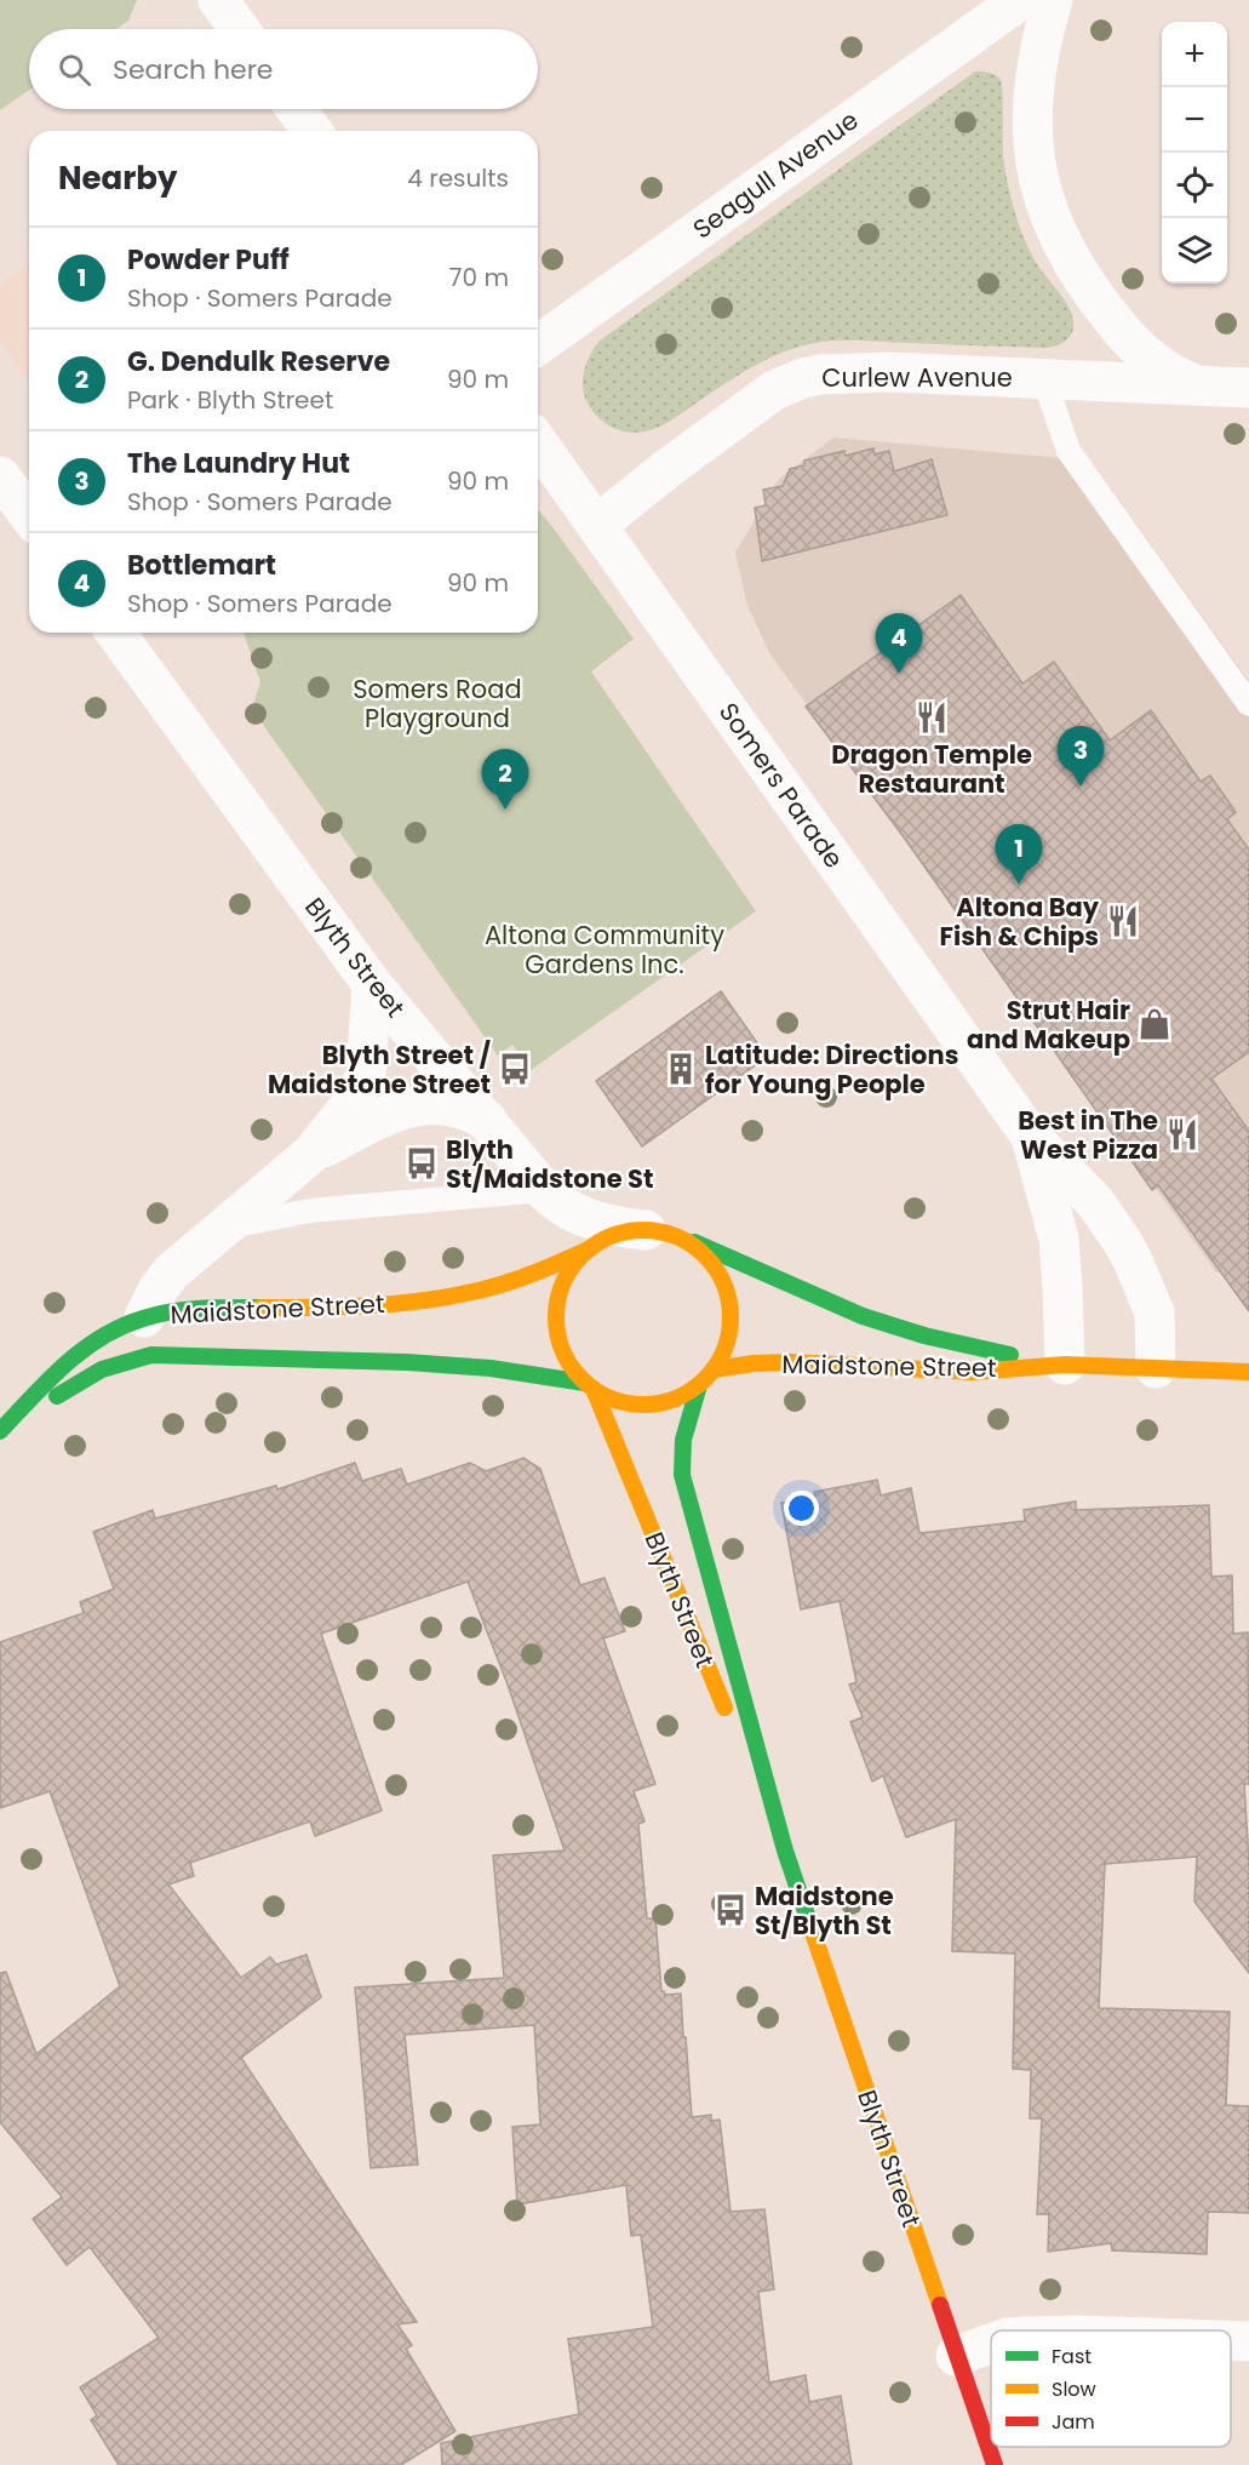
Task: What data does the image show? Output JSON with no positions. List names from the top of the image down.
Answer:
{
  "streets": {
    "main road": ["Blyth Street", "Maidstone Street"],
    "street": ["Seagull Avenue", "Curlew Avenue", "Somers Parade"]
  },
  "crossings": [
    ["Curlew Avenue", "Somers Parade"],
    ["Somers Parade", "Maidstone Street"],
    ["Blyth Street", "Maidstone Street"]
  ],
  "parks": ["Somers Road Playground", "Altona Community Gardens Inc."],
  "places": {
    "restaurant": ["Dragon Temple Restaurant", "Altona Bay Fish & Chips", "Best in The West Pizza"],
    "shop": ["Strut Hair and Makeup"],
    "bus stop": ["Blyth Street / Maidstone Street", "Blyth St/Maidstone St", "Maidstone St/Blyth St"],
    "building": ["Latitude: Directions for Young People"]
  },
  "legend": ["Fast", "Slow", "Jam"],
  "page": {
    "map_buttons": ["+", "−"],
    "search": "Search here",
    "heading": ["Nearby", "4 results"],
    "list": [
      {
        "mark": "1",
        "name": "Powder Puff",
        "note": "Shop · Somers Parade",
        "value": "70 m"
      },
      {
        "mark": "2",
        "name": "G. Dendulk Reserve",
        "note": "Park · Blyth Street",
        "value": "90 m"
      },
      {
        "mark": "3",
        "name": "The Laundry Hut",
        "note": "Shop · Somers Parade",
        "value": "90 m"
      },
      {
        "mark": "4",
        "name": "Bottlemart",
        "note": "Shop · Somers Parade",
        "value": "90 m"
      }
    ],
    "pins": [
      "4",
      "3",
      "2",
      "1"
    ]
  }
}
